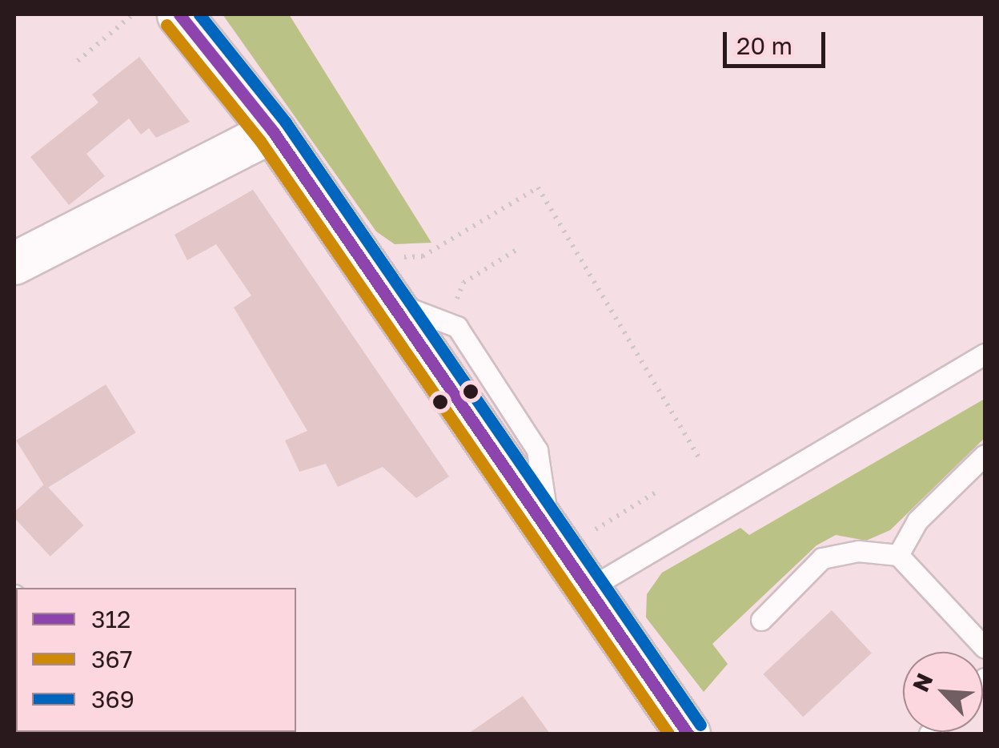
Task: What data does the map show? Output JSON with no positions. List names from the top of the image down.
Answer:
{
  "lines": ["transit line 312", "transit line 369", "transit line 367"],
  "legend": ["312", "367", "369"],
  "scale_bar": "20 m",
  "north": "top left"
}
